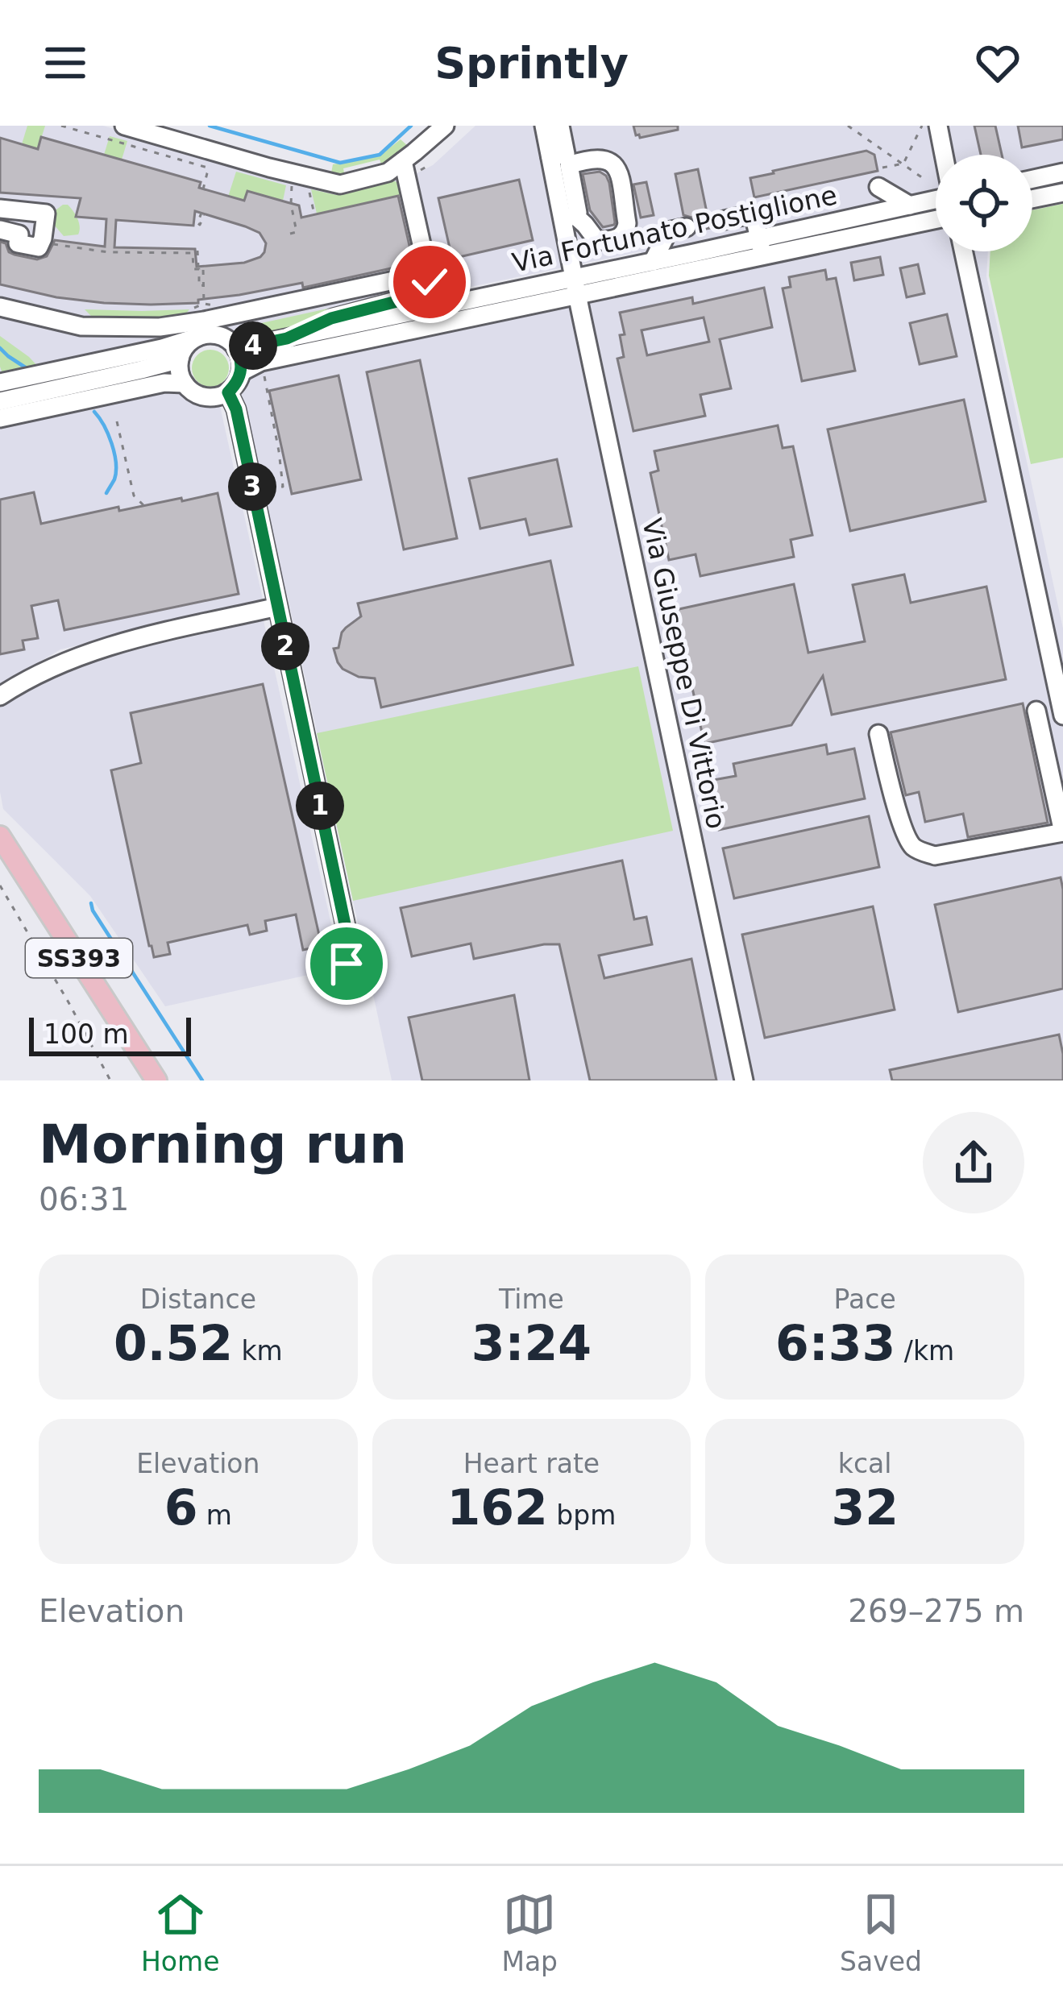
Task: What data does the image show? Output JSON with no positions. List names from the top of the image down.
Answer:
{
  "streets": {
    "main road": ["SS393"],
    "street": ["Via Fortunato Postiglione", "Via Giuseppe Di Vittorio"]
  },
  "crossings": [
    ["Via Fortunato Postiglione", "Via Giuseppe Di Vittorio"]
  ],
  "scale_bar": "100 m",
  "page": {
    "header": "Sprintly",
    "pins": [
      "4",
      "3",
      "2",
      "1"
    ],
    "scale": "100 m",
    "heading": ["Morning run", "06:31"],
    "stats": [
      ["Distance", "0.52 km"],
      ["Time", "3:24"],
      ["Pace", "6:33 /km"],
      ["Elevation", "6 m"],
      ["Heart rate", "162 bpm"],
      ["kcal", "32"]
    ],
    "chart": ["Elevation", "269–275 m"],
    "tabs": ["Home", "Map", "Saved"]
  }
}
